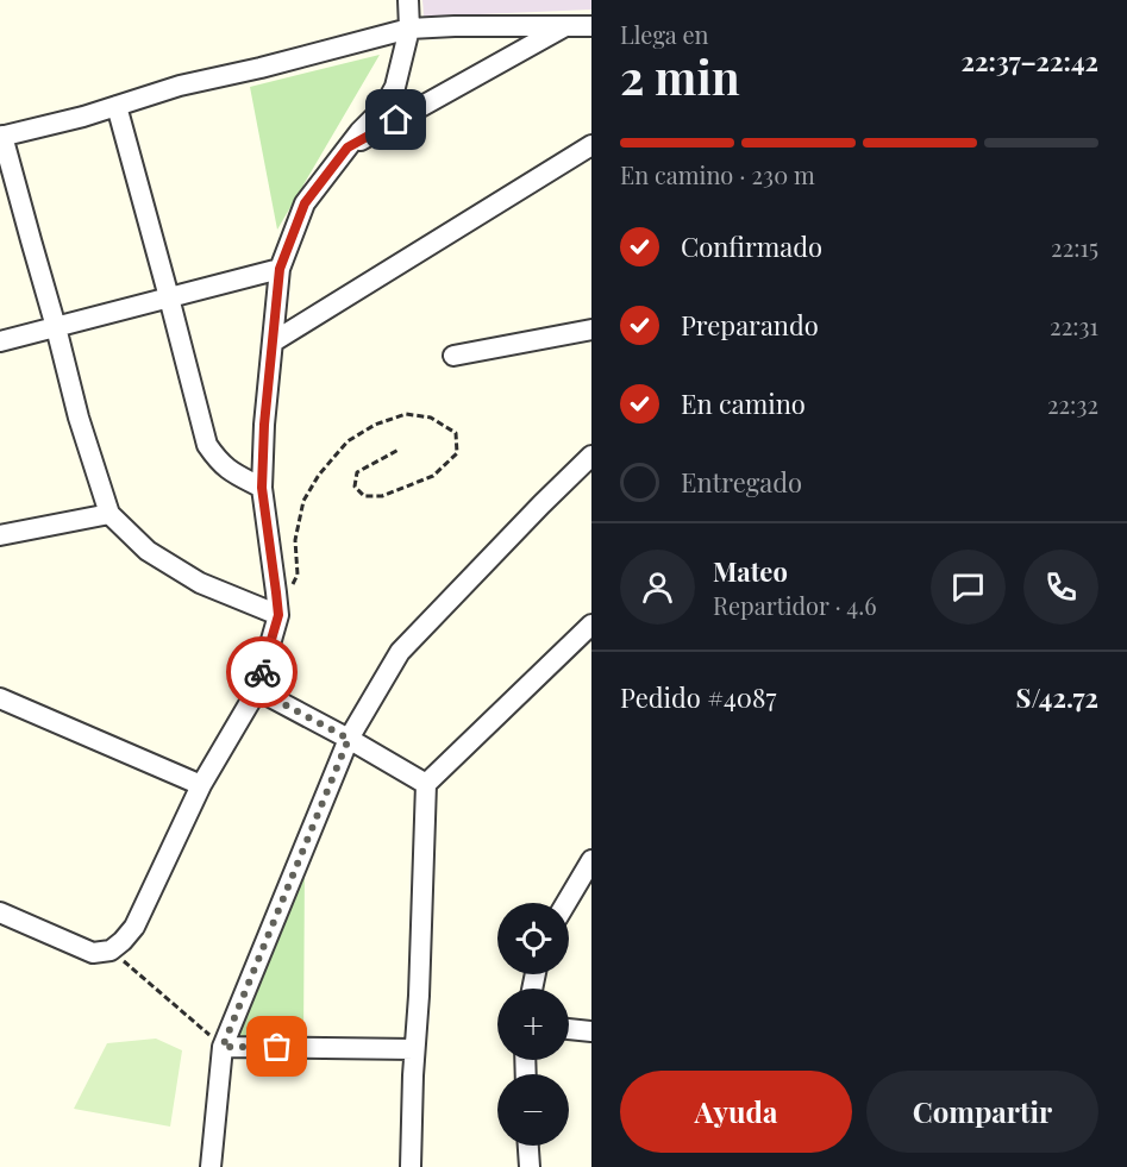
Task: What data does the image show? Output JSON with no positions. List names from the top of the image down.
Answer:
{
  "page": {
    "heading": ["2 min", "Llega en", "22:37–22:42"],
    "panel": [
      "Mateo",
      "Repartidor · 4.6",
      "Pedido #4087",
      "S/42.72"
    ],
    "bar": "En camino · 230 m",
    "list": [
      ["Confirmado", "22:15"],
      ["Preparando", "22:31"],
      ["En camino", "22:32"],
      "Entregado"
    ],
    "map_buttons": ["+", "−"],
    "buttons": ["Ayuda", "Compartir"]
  }
}
